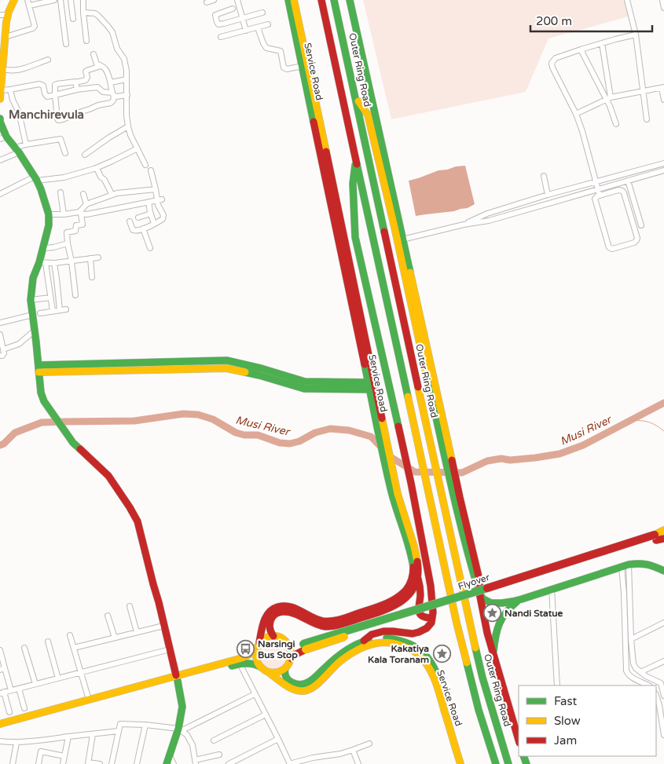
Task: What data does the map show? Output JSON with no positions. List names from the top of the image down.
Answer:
{
  "streets": {
    "main road": ["Outer Ring Road", "Service Road", "Flyover"]
  },
  "crossings": [
    ["Service Road", "Flyover"]
  ],
  "districts": ["Manchirevula"],
  "water": ["Musi River"],
  "places": {
    "place": ["Nandi Statue", "Kakatiya Kala Toranam"],
    "bus stop": ["Narsingi Bus Stop"]
  },
  "legend": ["Fast", "Slow", "Jam"],
  "scale_bar": "200 m"
}
